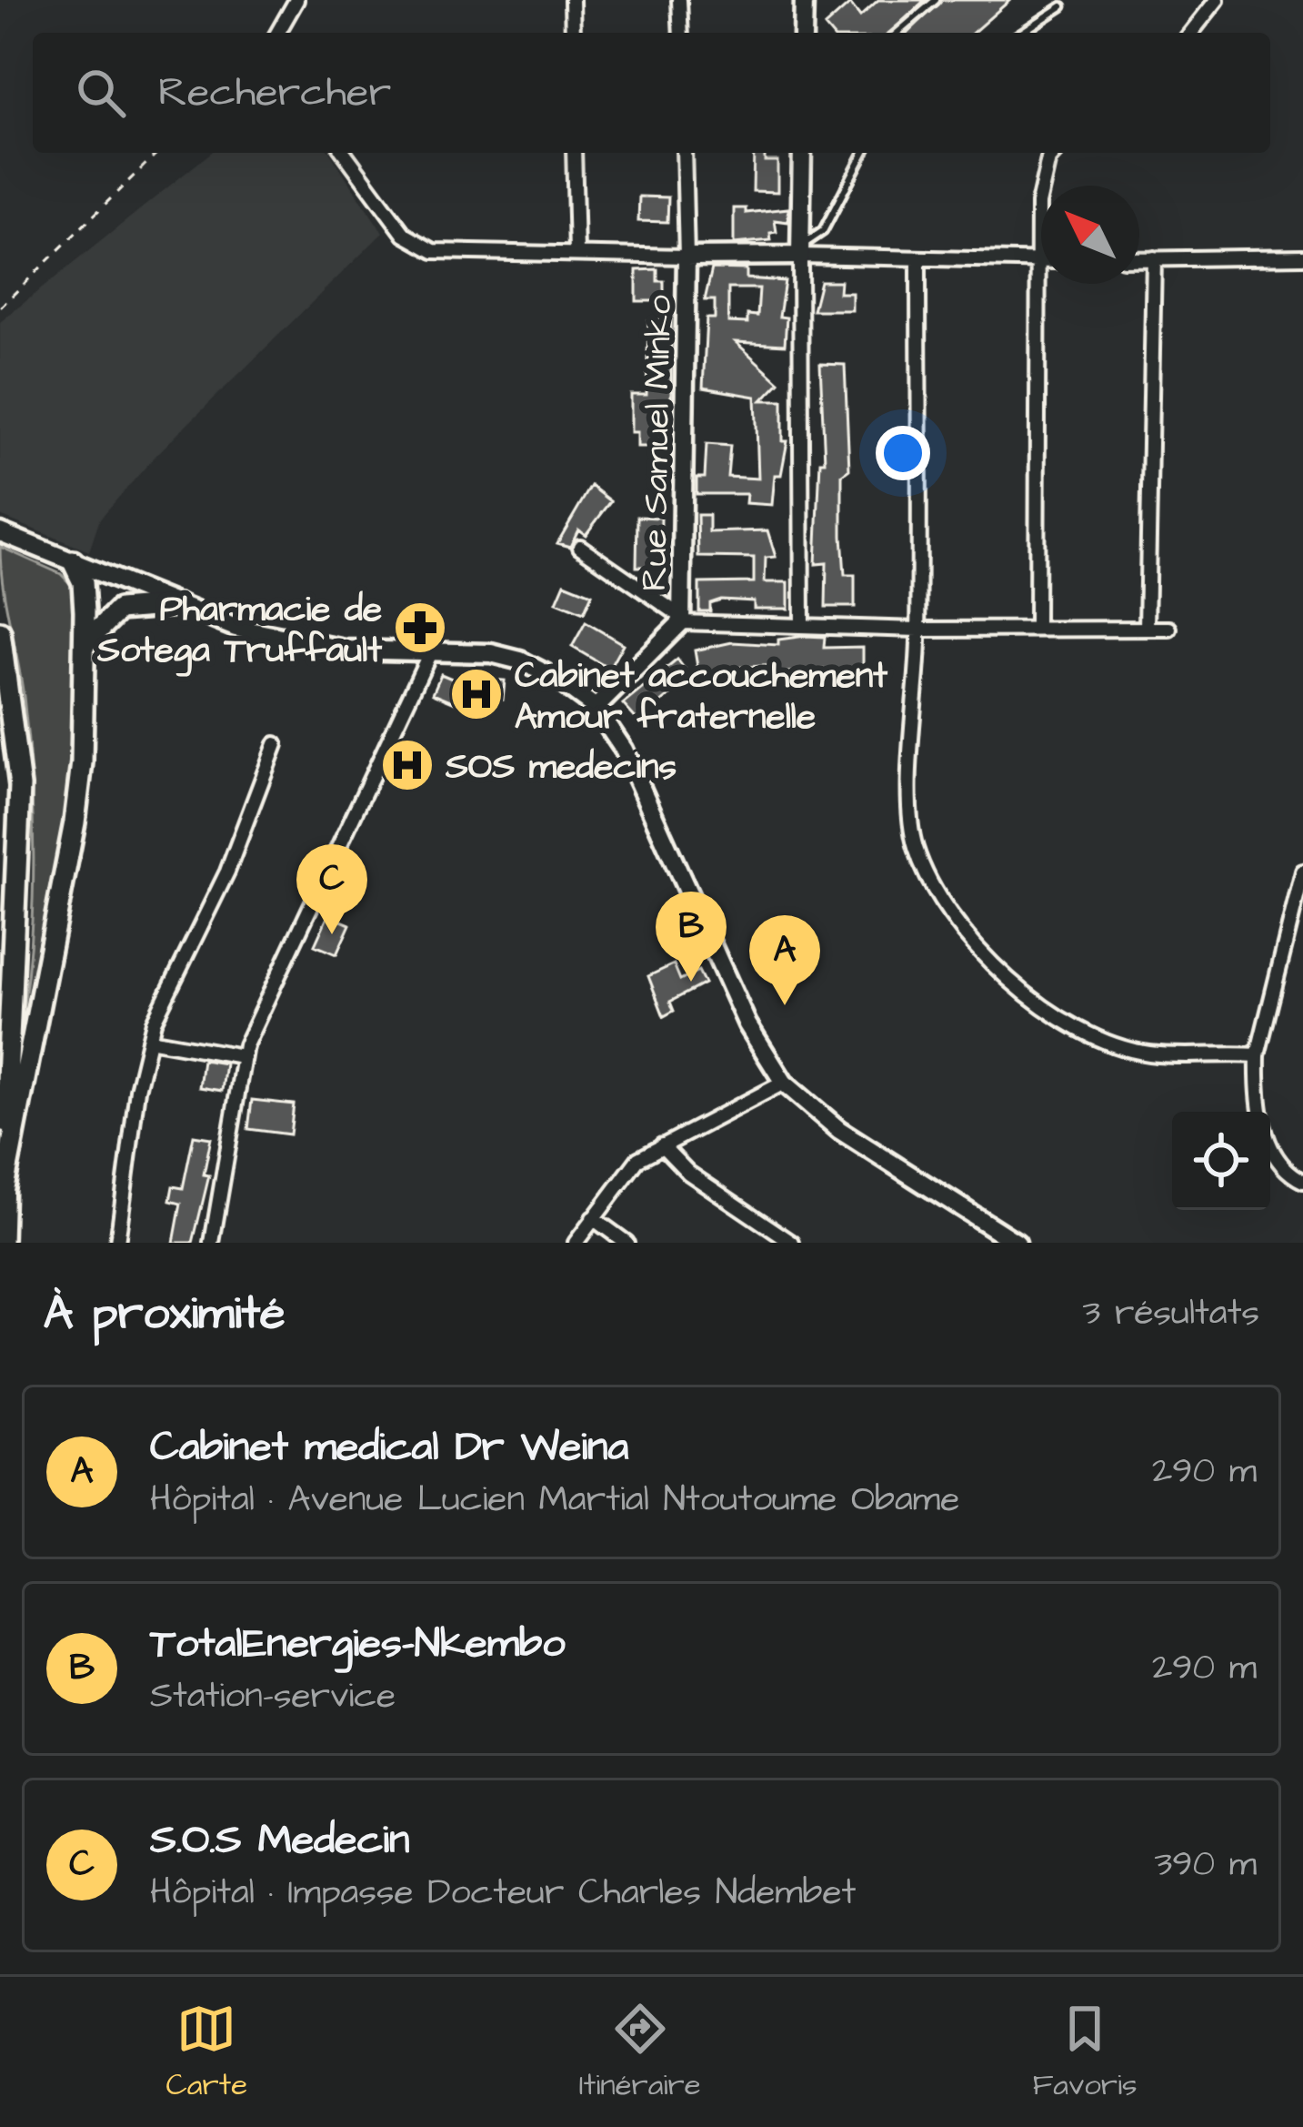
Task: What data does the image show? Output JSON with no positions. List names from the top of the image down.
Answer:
{
  "streets": {
    "main road": ["Rue Samuel Minko"]
  },
  "places": {
    "pharmacy": ["Pharmacie de Sotega Truffault"],
    "hospital": ["Cabinet accouchement Amour fraternelle", "SOS medecins"]
  },
  "north": "top left",
  "page": {
    "search": "Rechercher",
    "pins": ["C", "B", "A"],
    "heading": ["À proximité", "3 résultats"],
    "list": [
      {
        "mark": "A",
        "name": "Cabinet medical Dr Weina",
        "note": "Hôpital · Avenue Lucien Martial Ntoutoume Obame",
        "value": "290 m"
      },
      {
        "mark": "B",
        "name": "TotalEnergies-Nkembo",
        "note": "Station-service",
        "value": "290 m"
      },
      {
        "mark": "C",
        "name": "S.O.S Medecin",
        "note": "Hôpital · Impasse Docteur Charles Ndembet",
        "value": "390 m"
      }
    ],
    "nav": ["Carte", "Itinéraire", "Favoris"]
  }
}
